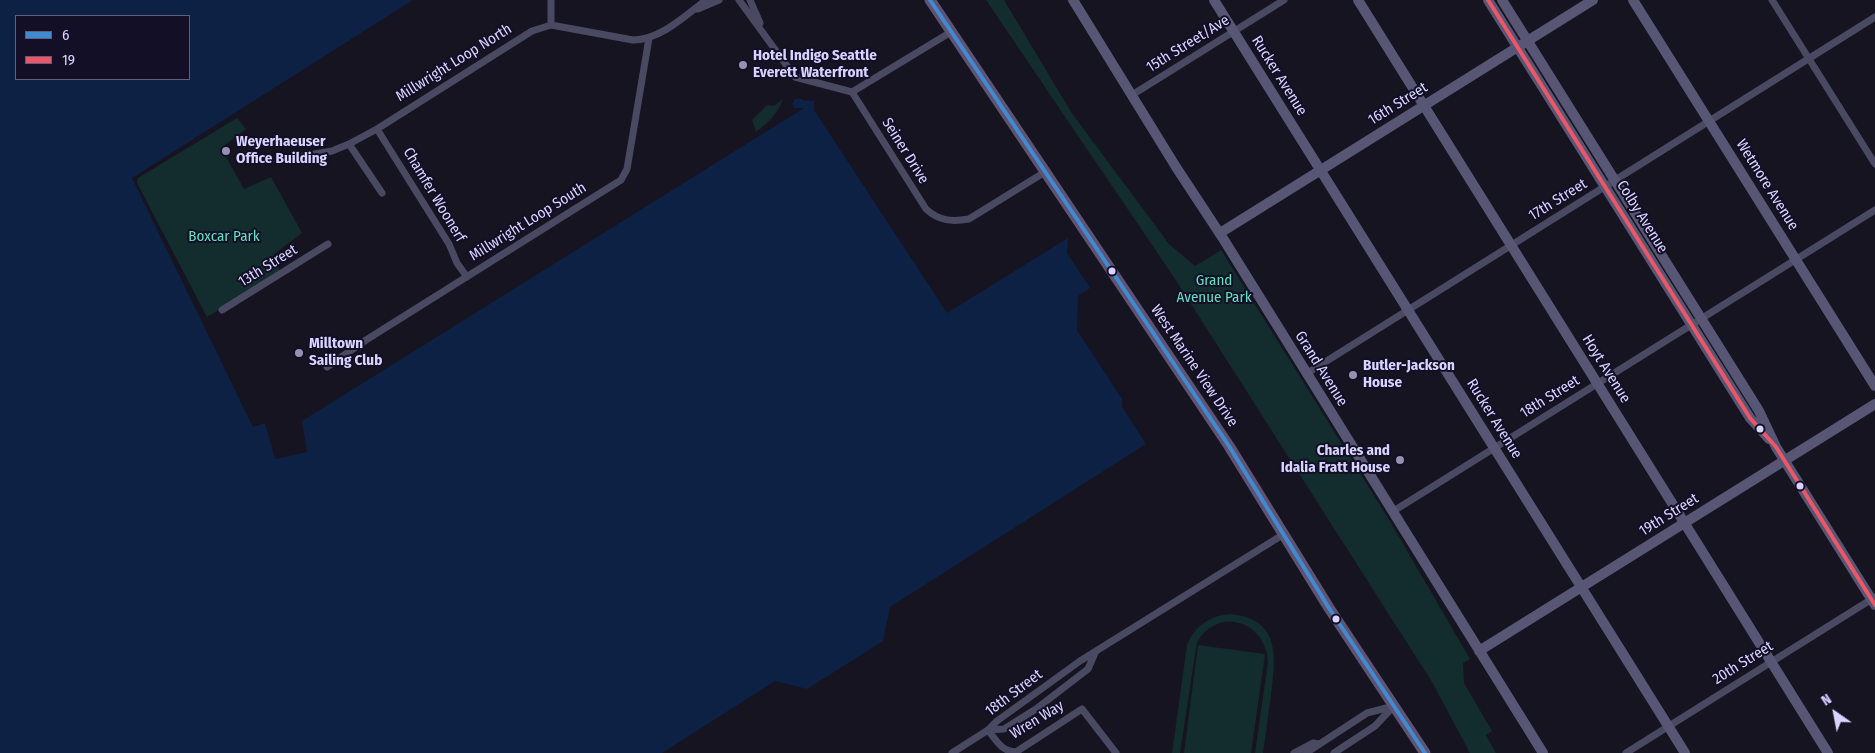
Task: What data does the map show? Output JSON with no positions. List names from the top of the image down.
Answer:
{
  "streets": {
    "main road": ["West Marine View Drive"],
    "street": [
      "15th Street/Ave",
      "Millwright Loop North",
      "Rucker Avenue",
      "16th Street",
      "Seiner Drive",
      "Wetmore Avenue",
      "Chamfer Woonerf",
      "17th Street",
      "Colby Avenue",
      "Millwright Loop South",
      "13th Street",
      "Grand Avenue",
      "Hoyt Avenue",
      "18th Street",
      "19th Street",
      "20th Street",
      "Wren Way"
    ]
  },
  "crossings": [
    ["15th Street/Ave", "Rucker Avenue"],
    ["15th Street/Ave", "Grand Avenue"],
    ["Millwright Loop North", "Chamfer Woonerf"],
    ["Millwright Loop North", "Millwright Loop South"],
    ["Rucker Avenue", "16th Street"],
    ["Rucker Avenue", "17th Street"],
    ["Rucker Avenue", "18th Street"],
    ["Rucker Avenue", "19th Street"],
    ["Rucker Avenue", "20th Street"],
    ["16th Street", "Colby Avenue"],
    ["16th Street", "Grand Avenue"],
    ["16th Street", "Hoyt Avenue"],
    ["Seiner Drive", "West Marine View Drive"],
    ["Wetmore Avenue", "17th Street"],
    ["Wetmore Avenue", "18th Street"],
    ["Chamfer Woonerf", "Millwright Loop South"],
    ["17th Street", "Colby Avenue"],
    ["17th Street", "Grand Avenue"],
    ["17th Street", "Hoyt Avenue"],
    ["Colby Avenue", "18th Street"],
    ["Colby Avenue", "19th Street"],
    ["Colby Avenue", "20th Street"],
    ["West Marine View Drive", "18th Street"],
    ["Grand Avenue", "18th Street"],
    ["Grand Avenue", "19th Street"],
    ["Hoyt Avenue", "18th Street"],
    ["Hoyt Avenue", "19th Street"],
    ["Hoyt Avenue", "20th Street"],
    ["18th Street", "Wren Way"]
  ],
  "parks": ["Boxcar Park", "Grand Avenue Park"],
  "places": [
    "Hotel Indigo Seattle Everett Waterfront",
    "Weyerhaeuser Office Building",
    "Milltown Sailing Club",
    "Butler-Jackson House",
    "Charles and Idalia Fratt House"
  ],
  "lines": ["transit line 6", "transit line 19"],
  "legend": ["6", "19"],
  "north": "top left"
}
